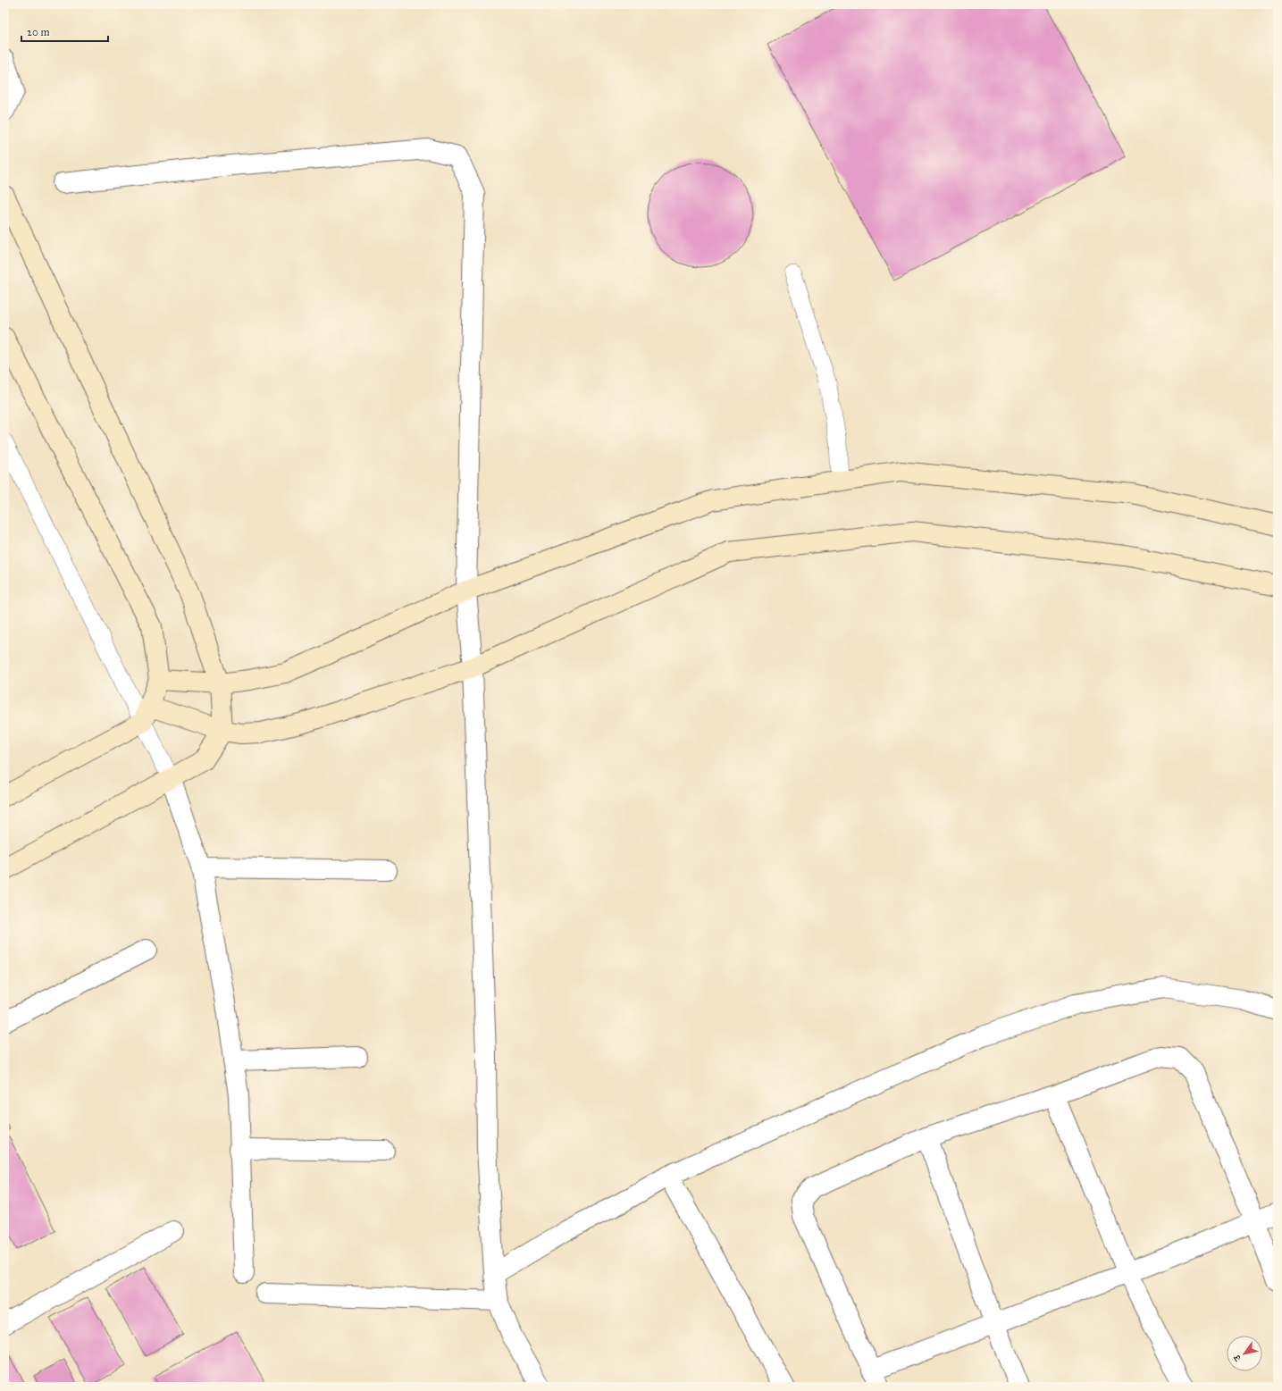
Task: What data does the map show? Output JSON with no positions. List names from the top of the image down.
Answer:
{
  "scale_bar": "20 m",
  "north": "bottom left"
}
